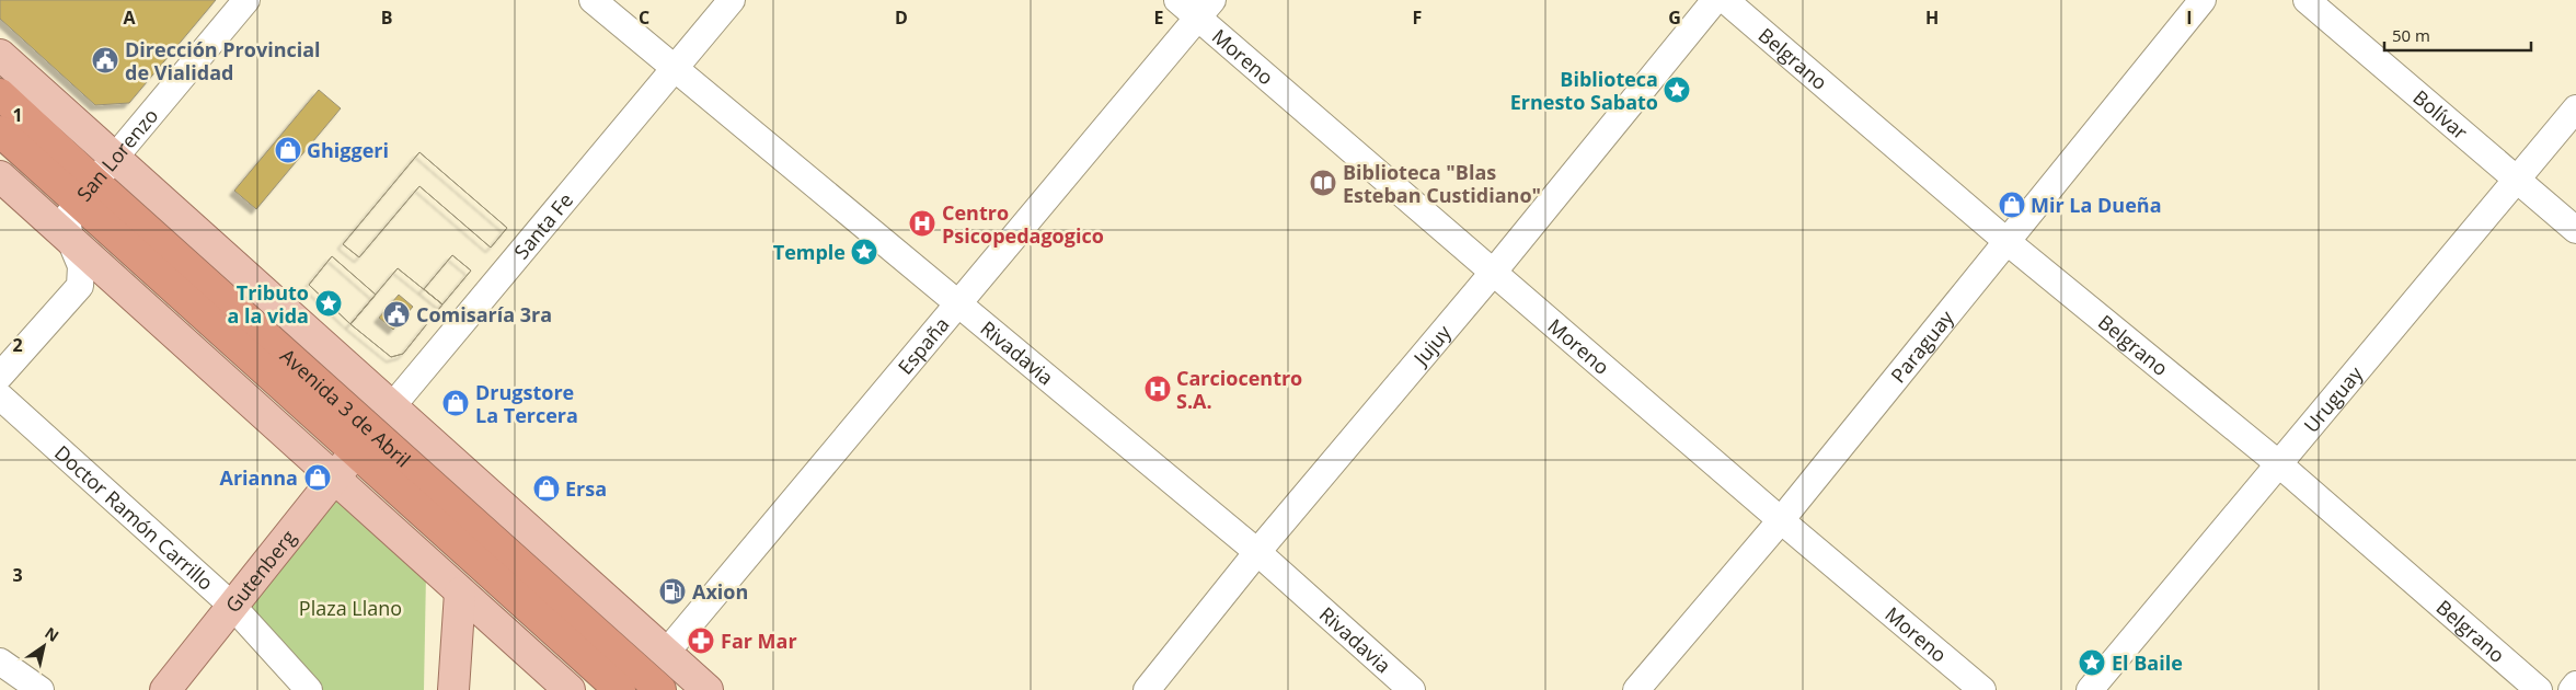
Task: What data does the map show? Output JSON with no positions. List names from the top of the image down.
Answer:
{
  "streets": {
    "highway": ["Avenida 3 de Abril"],
    "main road": ["Santa Fe", "España", "Gutenberg"],
    "street": [
      "Moreno",
      "Belgrano",
      "Bolívar",
      "San Lorenzo",
      "Jujuy",
      "Paraguay",
      "Rivadavia",
      "Uruguay",
      "Doctor Ramón Carrillo"
    ]
  },
  "crossings": [
    ["Moreno", "España"],
    ["Moreno", "Jujuy"],
    ["Moreno", "Paraguay"],
    ["Belgrano", "Paraguay"],
    ["Belgrano", "Uruguay"],
    ["Bolívar", "Uruguay"],
    ["San Lorenzo", "Avenida 3 de Abril"],
    ["Santa Fe", "Rivadavia"],
    ["Santa Fe", "Avenida 3 de Abril"],
    ["Santa Fe", "Gutenberg"],
    ["España", "Rivadavia"],
    ["España", "Avenida 3 de Abril"],
    ["Jujuy", "Rivadavia"],
    ["Avenida 3 de Abril", "Gutenberg"],
    ["Doctor Ramón Carrillo", "Gutenberg"]
  ],
  "parks": ["Plaza Llano"],
  "places": {
    "public building": ["Dirección Provincial de Vialidad", "Comisaría 3ra"],
    "place": [
      "Biblioteca Ernesto Sabato",
      "Temple",
      "Tributo a la vida",
      "El Baile"
    ],
    "shop": [
      "Ghiggeri",
      "Mir La Dueña",
      "Drugstore La Tercera",
      "Arianna",
      "Ersa"
    ],
    "library": ["Biblioteca \"Blas Esteban Custidiano\""],
    "hospital": ["Centro Psicopedagogico", "Carciocentro S.A."],
    "fuel station": ["Axion"],
    "pharmacy": ["Far Mar"]
  },
  "scale_bar": "50 m",
  "north": "top right",
  "grid": {
    "columns": [
      "A",
      "B",
      "C",
      "D",
      "E",
      "F",
      "G",
      "H",
      "I"
    ],
    "rows": ["1", "2", "3"]
  }
}
